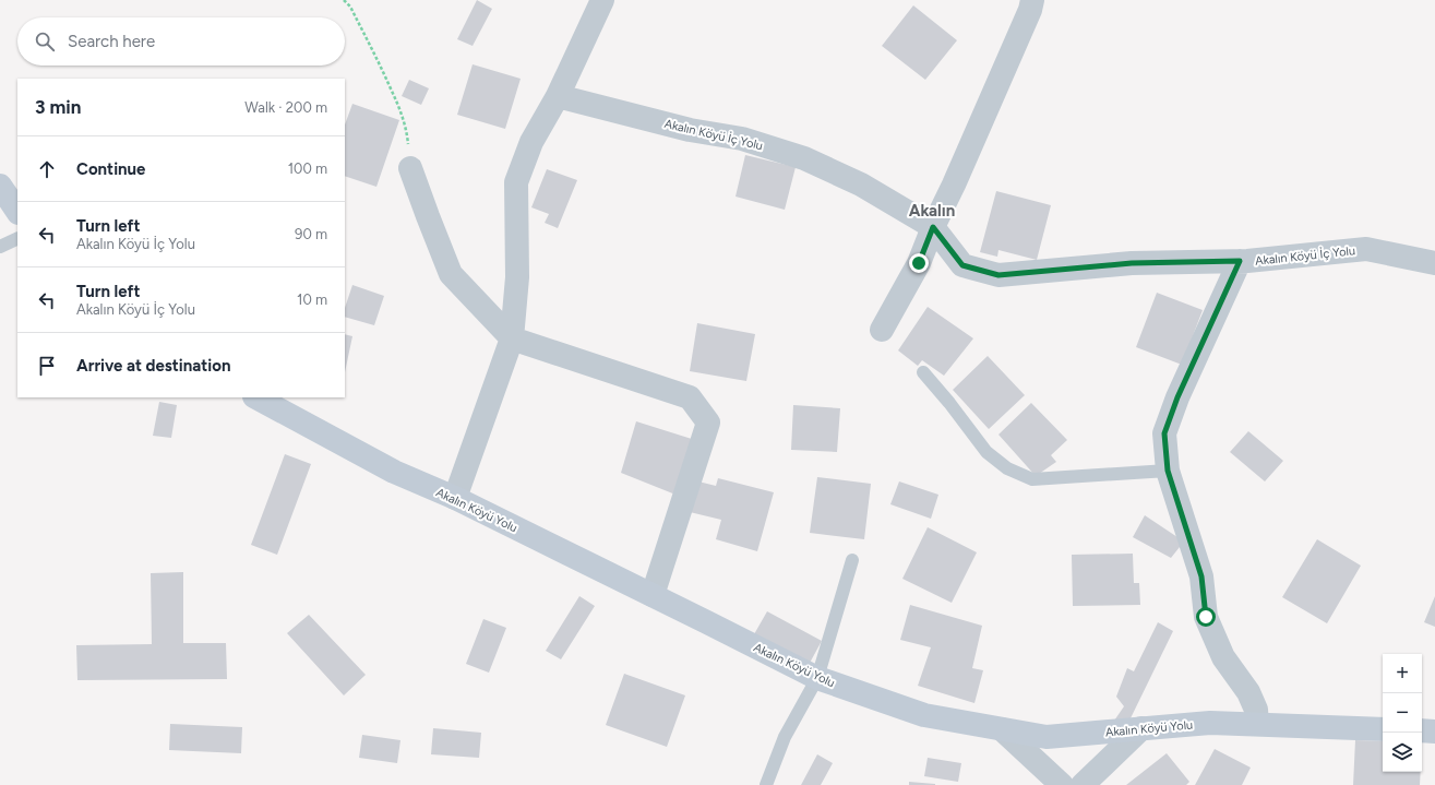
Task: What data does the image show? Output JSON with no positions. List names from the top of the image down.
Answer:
{
  "streets": {
    "street": ["Akalın Köyü İç Yolu", "Akalın Köyü Yolu"]
  },
  "districts": ["Akalın"],
  "page": {
    "search": "Search here",
    "heading": ["3 min", "Walk · 200 m"],
    "list": [
      ["Continue", "100 m"],
      ["Turn left", "Akalın Köyü İç Yolu", "90 m"],
      ["Turn left", "Akalın Köyü İç Yolu", "10 m"],
      "Arrive at destination"
    ],
    "map_buttons": ["+", "−"]
  }
}
